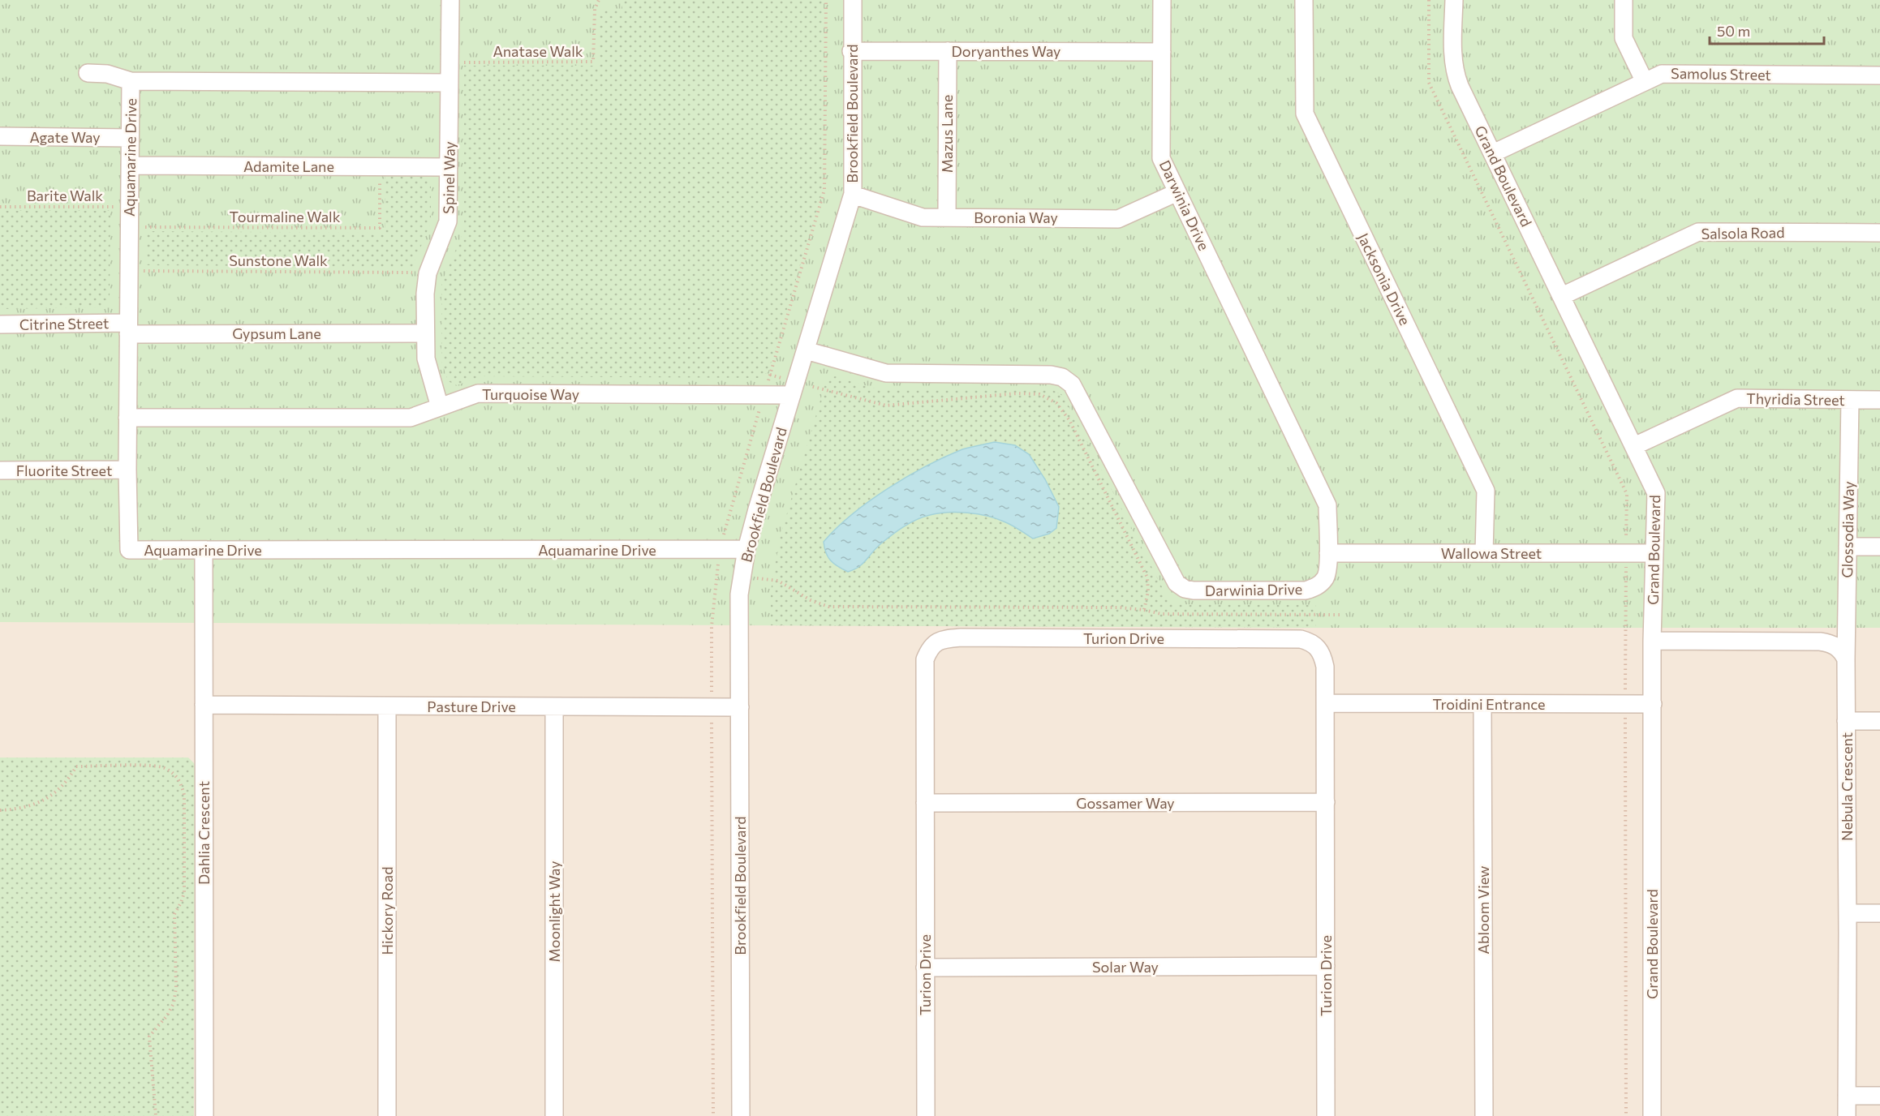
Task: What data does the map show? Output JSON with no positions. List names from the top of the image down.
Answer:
{
  "streets": {
    "street": [
      "Doryanthes Way",
      "Samolus Street",
      "Brookfield Boulevard",
      "Mazus Lane",
      "Agate Way",
      "Aquamarine Drive",
      "Adamite Lane",
      "Grand Boulevard",
      "Spinel Way",
      "Darwinia Drive",
      "Boronia Way",
      "Salsola Road",
      "Jacksonia Drive",
      "Citrine Street",
      "Gypsum Lane",
      "Turquoise Way",
      "Thyridia Street",
      "Fluorite Street",
      "Glossodia Way",
      "Wallowa Street",
      "Turion Drive",
      "Troidini Entrance",
      "Pasture Drive",
      "Nebula Crescent",
      "Gossamer Way",
      "Dahlia Crescent",
      "Abloom View",
      "Hickory Road",
      "Moonlight Way",
      "Solar Way"
    ],
    "path": [
      "Anatase Walk",
      "Barite Walk",
      "Tourmaline Walk",
      "Sunstone Walk"
    ]
  },
  "crossings": [
    ["Anatase Walk", "Spinel Way"],
    ["Doryanthes Way", "Brookfield Boulevard"],
    ["Doryanthes Way", "Mazus Lane"],
    ["Doryanthes Way", "Darwinia Drive"],
    ["Samolus Street", "Grand Boulevard"],
    ["Brookfield Boulevard", "Aquamarine Drive"],
    ["Brookfield Boulevard", "Darwinia Drive"],
    ["Brookfield Boulevard", "Boronia Way"],
    ["Brookfield Boulevard", "Turquoise Way"],
    ["Brookfield Boulevard", "Pasture Drive"],
    ["Mazus Lane", "Boronia Way"],
    ["Agate Way", "Aquamarine Drive"],
    ["Aquamarine Drive", "Adamite Lane"],
    ["Aquamarine Drive", "Spinel Way"],
    ["Aquamarine Drive", "Barite Walk"],
    ["Aquamarine Drive", "Tourmaline Walk"],
    ["Aquamarine Drive", "Sunstone Walk"],
    ["Aquamarine Drive", "Citrine Street"],
    ["Aquamarine Drive", "Gypsum Lane"],
    ["Aquamarine Drive", "Turquoise Way"],
    ["Aquamarine Drive", "Fluorite Street"],
    ["Aquamarine Drive", "Dahlia Crescent"],
    ["Adamite Lane", "Spinel Way"],
    ["Adamite Lane", "Tourmaline Walk"],
    ["Grand Boulevard", "Salsola Road"],
    ["Grand Boulevard", "Thyridia Street"],
    ["Grand Boulevard", "Wallowa Street"],
    ["Grand Boulevard", "Troidini Entrance"],
    ["Spinel Way", "Sunstone Walk"],
    ["Spinel Way", "Gypsum Lane"],
    ["Spinel Way", "Turquoise Way"],
    ["Darwinia Drive", "Boronia Way"],
    ["Darwinia Drive", "Wallowa Street"],
    ["Jacksonia Drive", "Wallowa Street"],
    ["Citrine Street", "Gypsum Lane"],
    ["Thyridia Street", "Glossodia Way"],
    ["Glossodia Way", "Nebula Crescent"],
    ["Turion Drive", "Troidini Entrance"],
    ["Turion Drive", "Gossamer Way"],
    ["Turion Drive", "Solar Way"],
    ["Troidini Entrance", "Abloom View"],
    ["Pasture Drive", "Dahlia Crescent"],
    ["Pasture Drive", "Hickory Road"],
    ["Pasture Drive", "Moonlight Way"]
  ],
  "scale_bar": "50 m"
}
